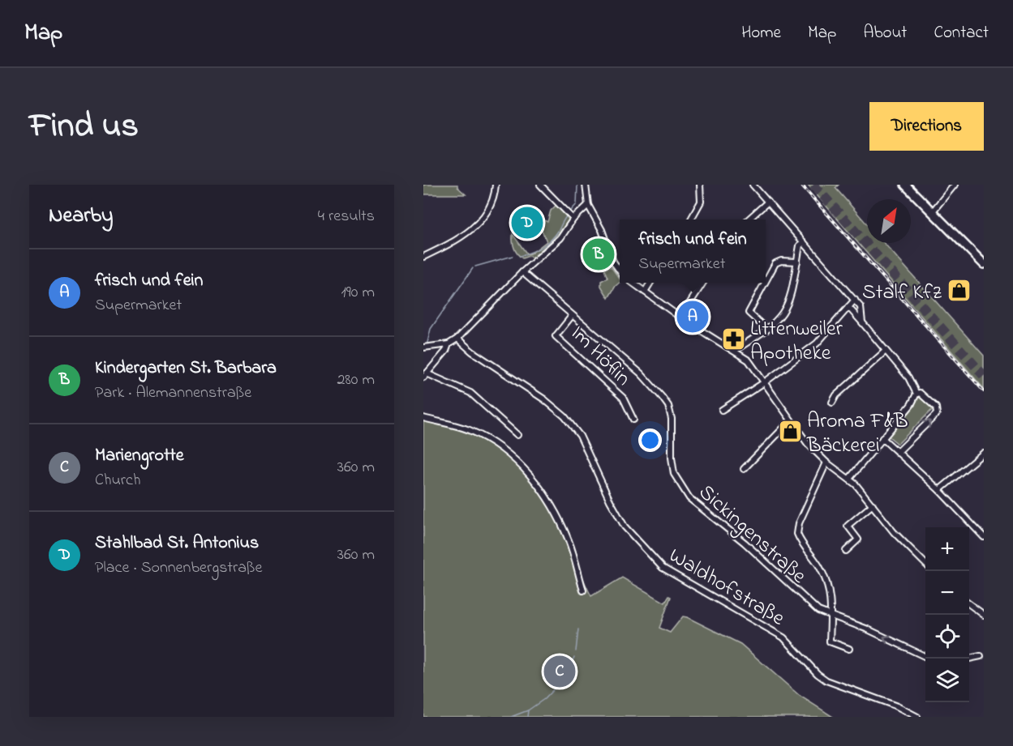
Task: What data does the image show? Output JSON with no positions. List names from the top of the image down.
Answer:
{
  "streets": {
    "street": ["Im Höflin", "Sickingenstraße", "Waldhofstraße"]
  },
  "crossings": [
    ["Im Höflin", "Sickingenstraße"]
  ],
  "places": {
    "shop": ["Stalf Kfz", "Aroma F&B Bäckerei"],
    "pharmacy": ["Littenweiler Apotheke"]
  },
  "north": "top right",
  "page": {
    "header": "Map",
    "nav": [
      "Home",
      "Map",
      "About",
      "Contact"
    ],
    "title": "Find us",
    "buttons": "Directions",
    "heading": ["Nearby", "4 results"],
    "pins": [
      "D",
      "B",
      "A",
      "C"
    ],
    "popup": ["frisch und fein", "Supermarket"],
    "list": [
      {
        "mark": "A",
        "name": "frisch und fein",
        "note": "Supermarket",
        "value": "190 m"
      },
      {
        "mark": "B",
        "name": "Kindergarten St. Barbara",
        "note": "Park · Alemannenstraße",
        "value": "280 m"
      },
      {
        "mark": "C",
        "name": "Mariengrotte",
        "note": "Church",
        "value": "360 m"
      },
      {
        "mark": "D",
        "name": "Stahlbad St. Antonius",
        "note": "Place · Sonnenbergstraße",
        "value": "360 m"
      }
    ],
    "map_buttons": ["+", "−"]
  }
}
